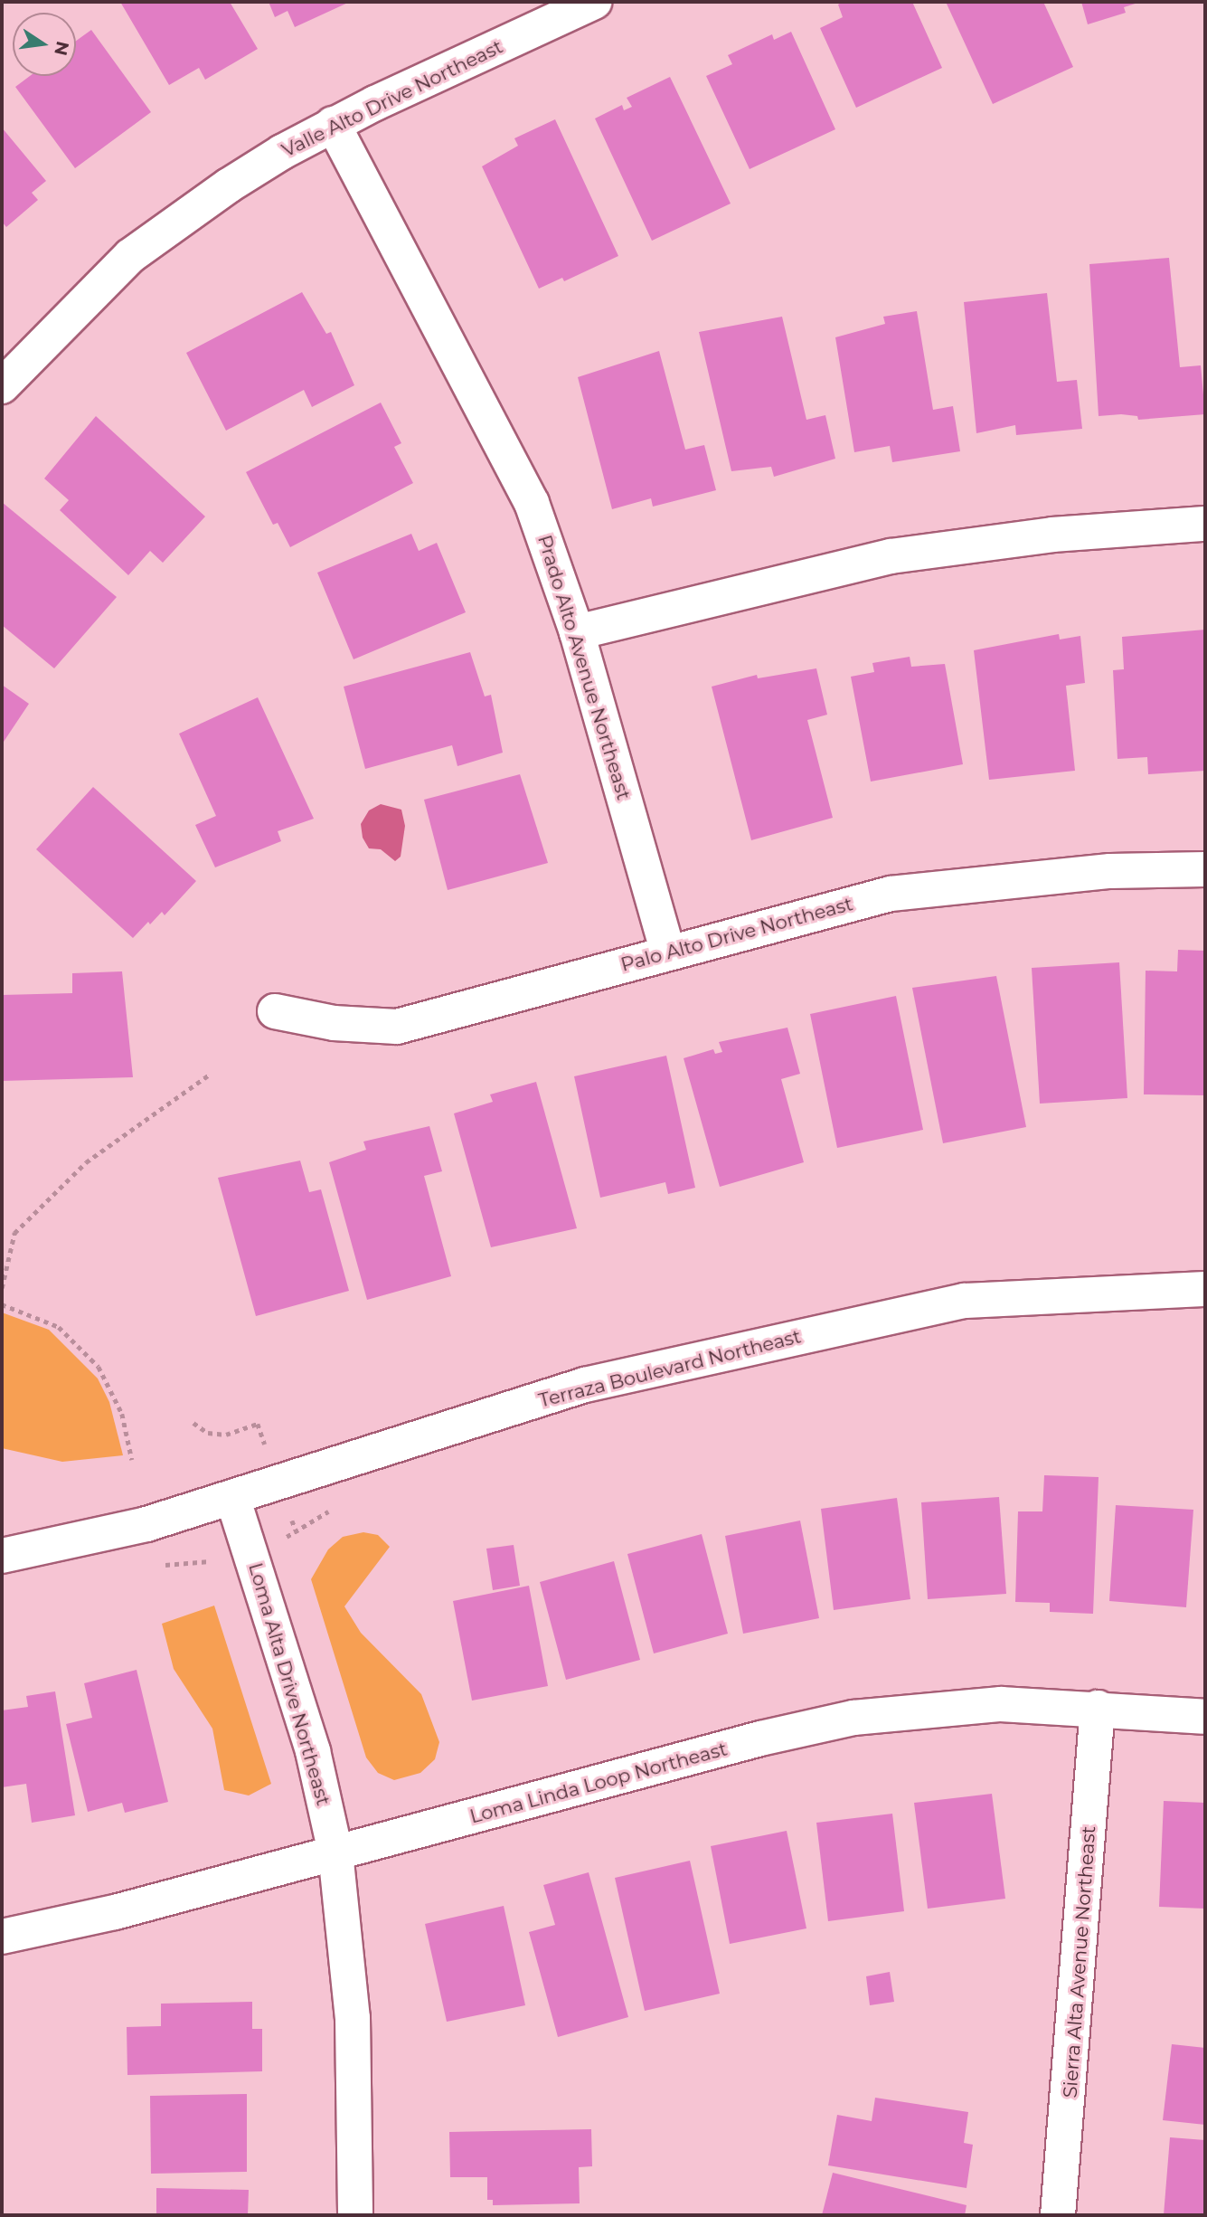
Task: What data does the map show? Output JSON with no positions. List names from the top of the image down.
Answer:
{
  "streets": {
    "street": [
      "Valle Alto Drive Northeast",
      "Prado Alto Avenue Northeast",
      "Palo Alto Drive Northeast",
      "Terraza Boulevard Northeast",
      "Loma Alta Drive Northeast",
      "Loma Linda Loop Northeast",
      "Sierra Alta Avenue Northeast"
    ]
  },
  "crossings": [
    ["Valle Alto Drive Northeast", "Prado Alto Avenue Northeast"],
    ["Prado Alto Avenue Northeast", "Palo Alto Drive Northeast"],
    ["Terraza Boulevard Northeast", "Loma Alta Drive Northeast"],
    ["Loma Alta Drive Northeast", "Loma Linda Loop Northeast"],
    ["Loma Linda Loop Northeast", "Sierra Alta Avenue Northeast"]
  ],
  "north": "right"
}
